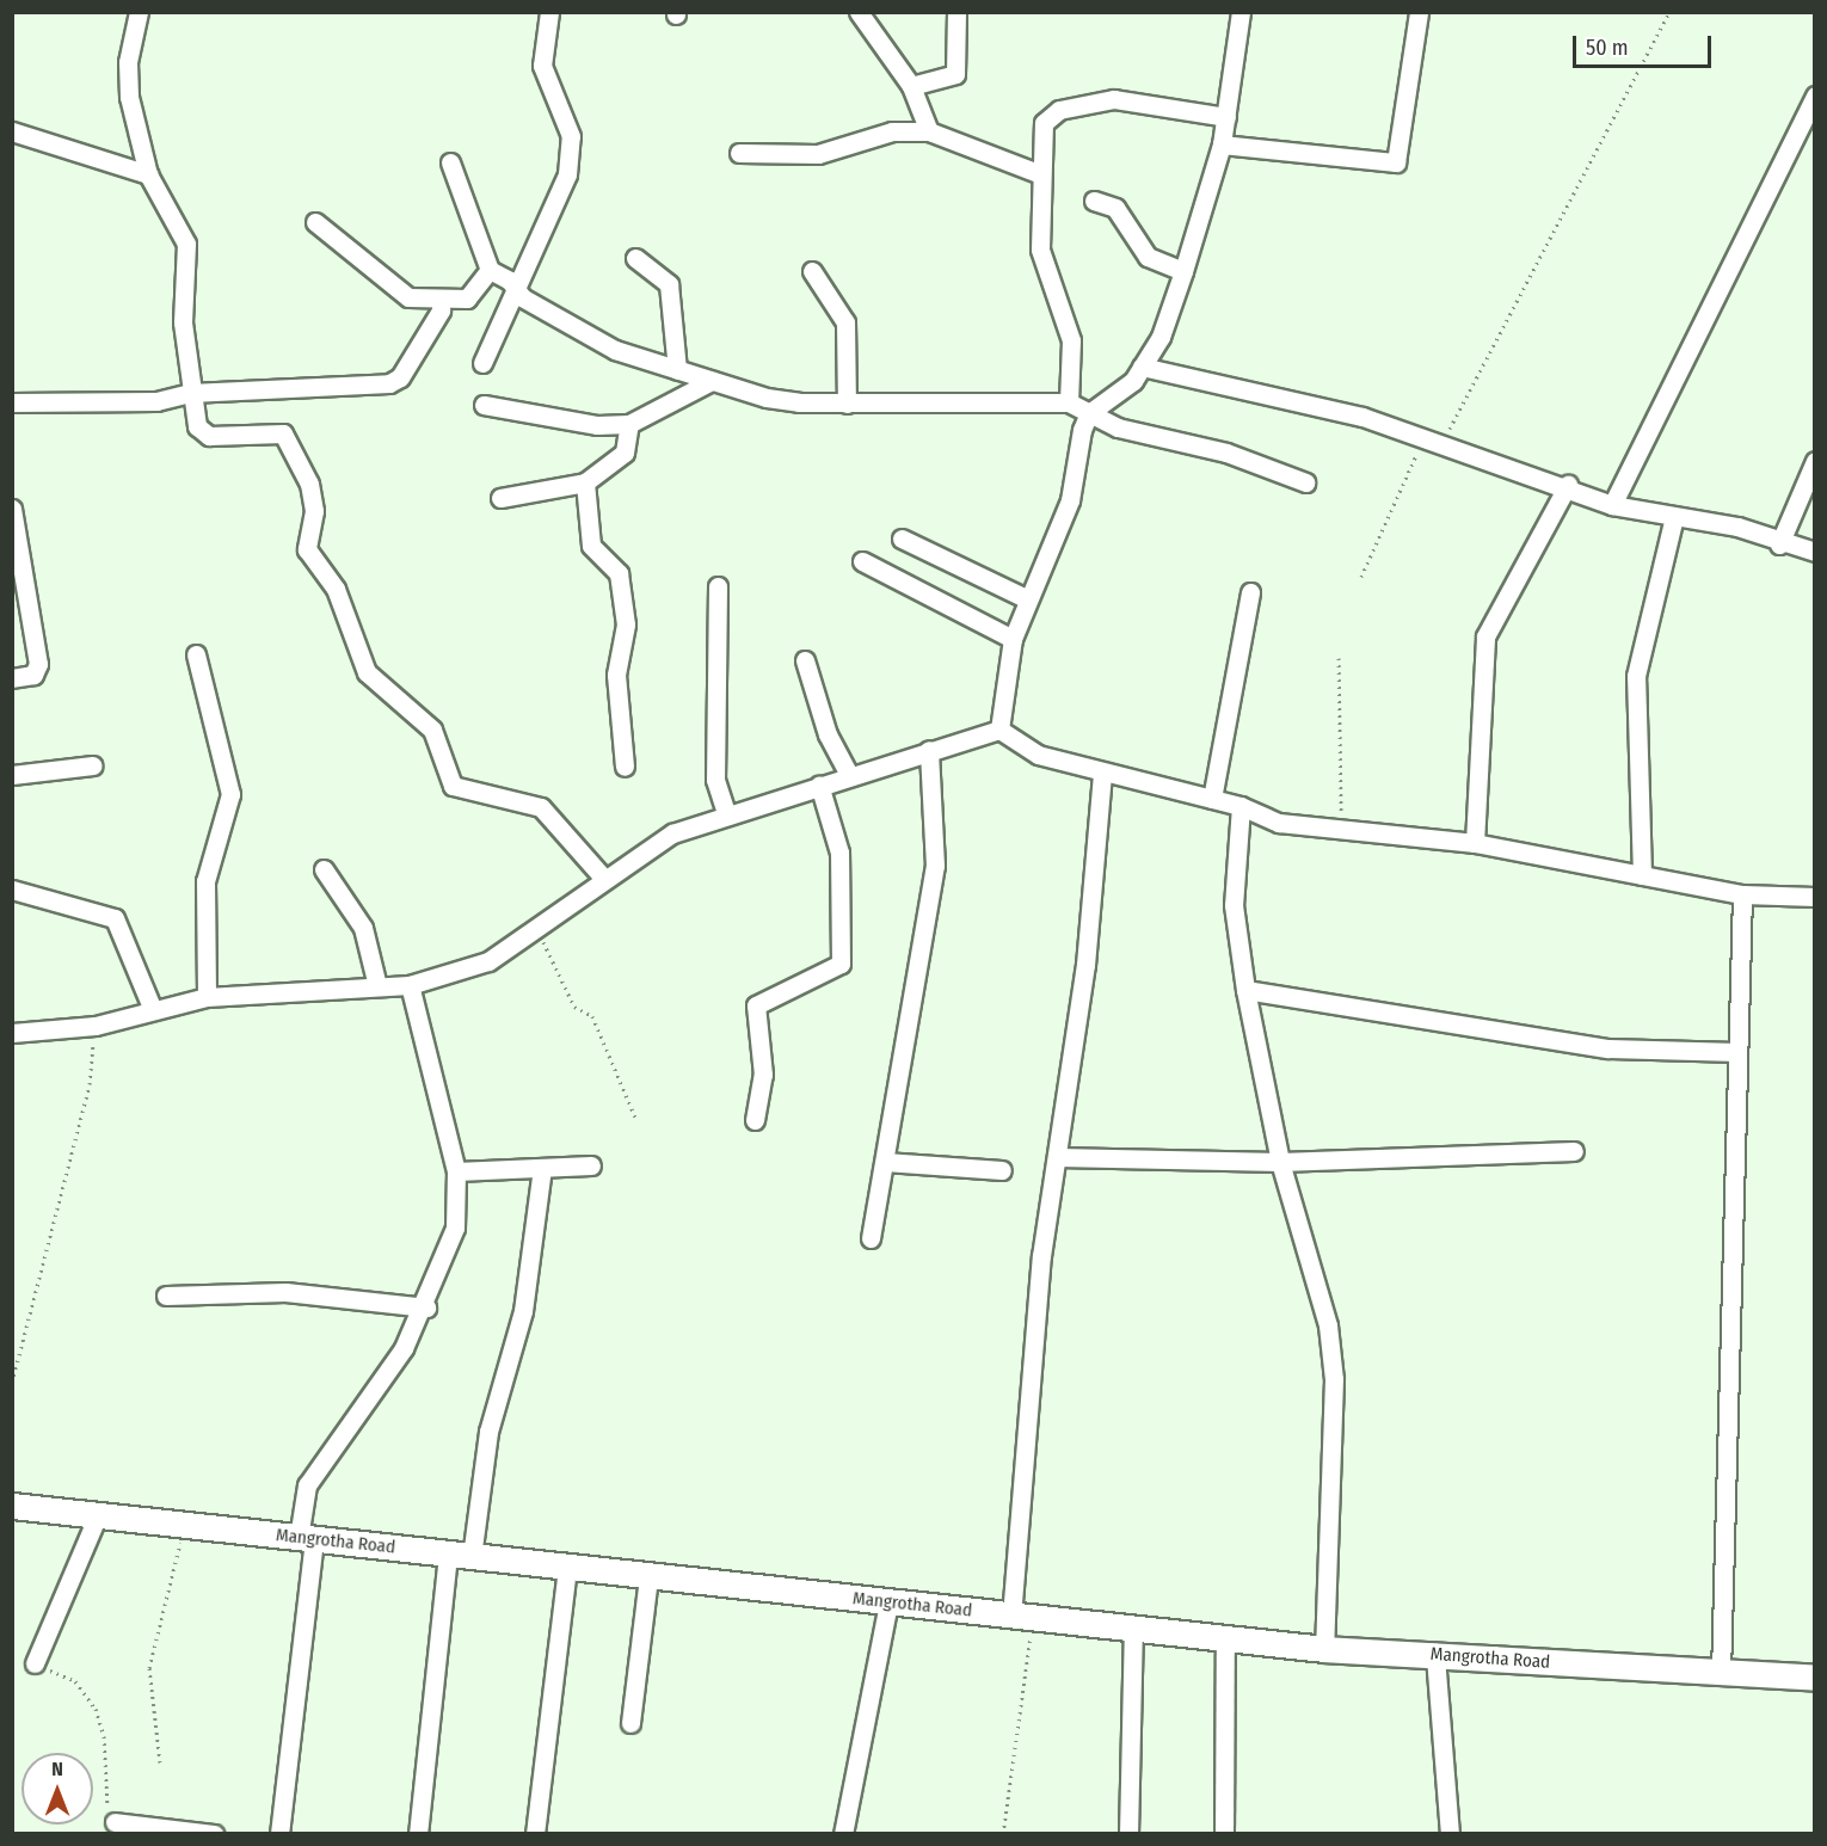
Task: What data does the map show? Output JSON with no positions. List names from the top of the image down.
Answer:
{
  "streets": {
    "main road": ["Mangrotha Road"]
  },
  "scale_bar": "50 m",
  "north": "top"
}
